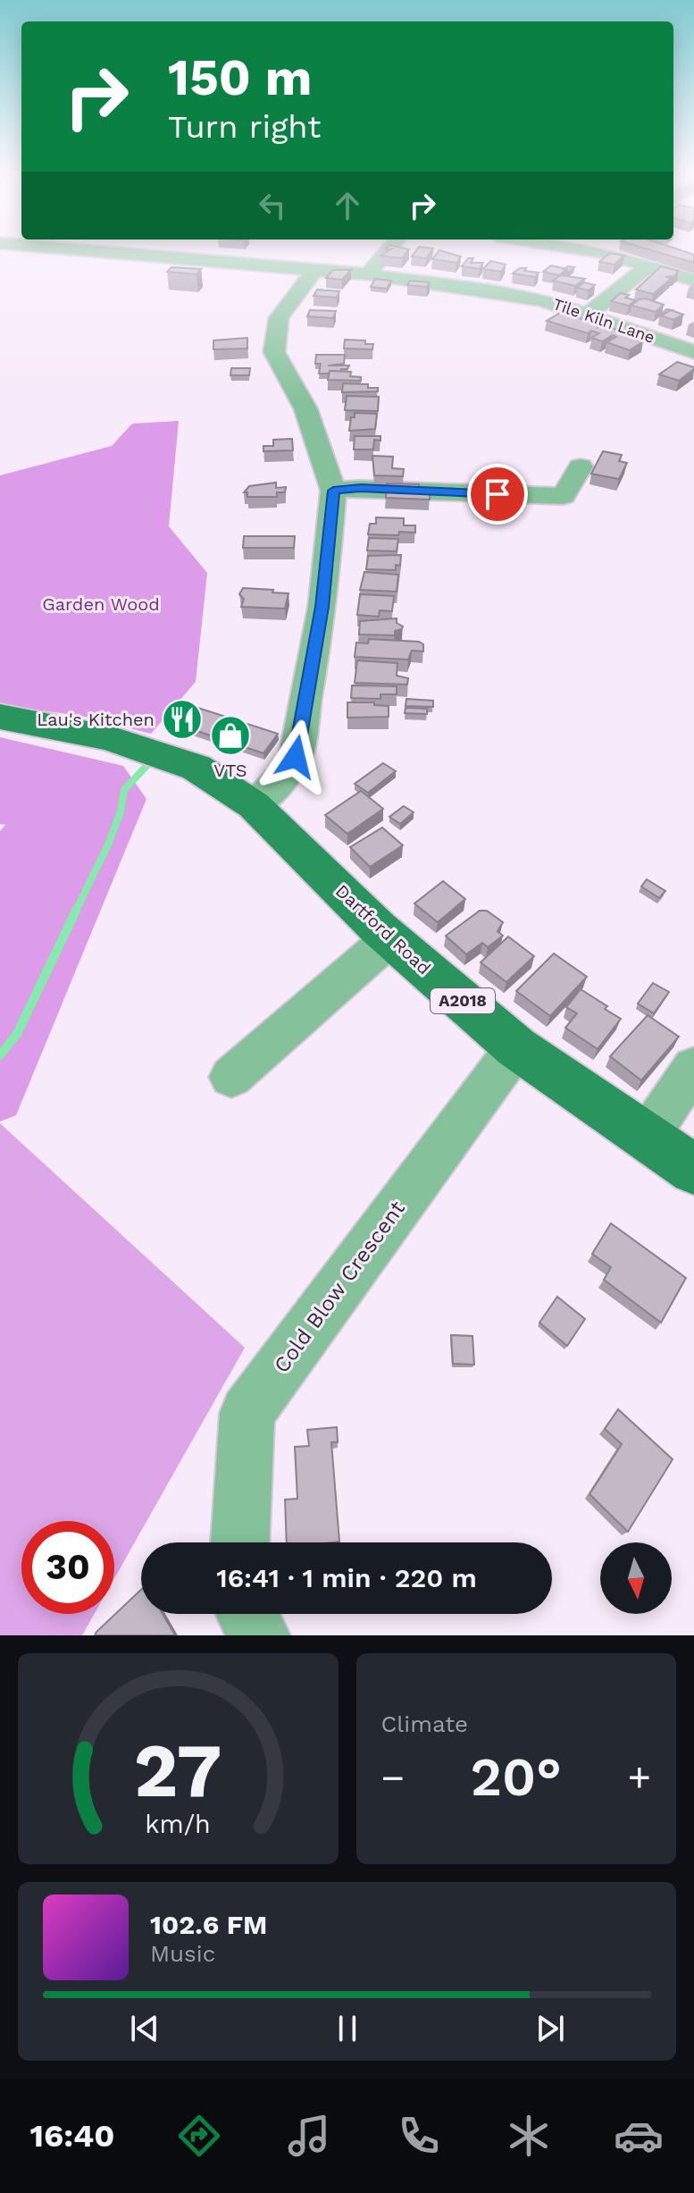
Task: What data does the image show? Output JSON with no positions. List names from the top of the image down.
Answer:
{
  "streets": {
    "main road": ["Dartford Road", "A2018"],
    "street": ["Tile Kiln Lane", "Cold Blow Crescent"]
  },
  "crossings": [
    ["Dartford Road", "A2018"],
    ["Dartford Road", "Cold Blow Crescent"]
  ],
  "parks": ["Garden Wood"],
  "places": {
    "restaurant": ["Lau's Kitchen"],
    "shop": ["VTS"]
  },
  "north": "bottom",
  "page": {
    "turn": ["150 m", "Turn right"],
    "limit": "30",
    "trip": "16:41 · 1 min · 220 m",
    "tile": "Climate",
    "heat": ["−", "20°", "+"],
    "song": ["102.6 FM", "Music"],
    "tabs": "16:40",
    "gauge": ["27", "km/h"]
  }
}
